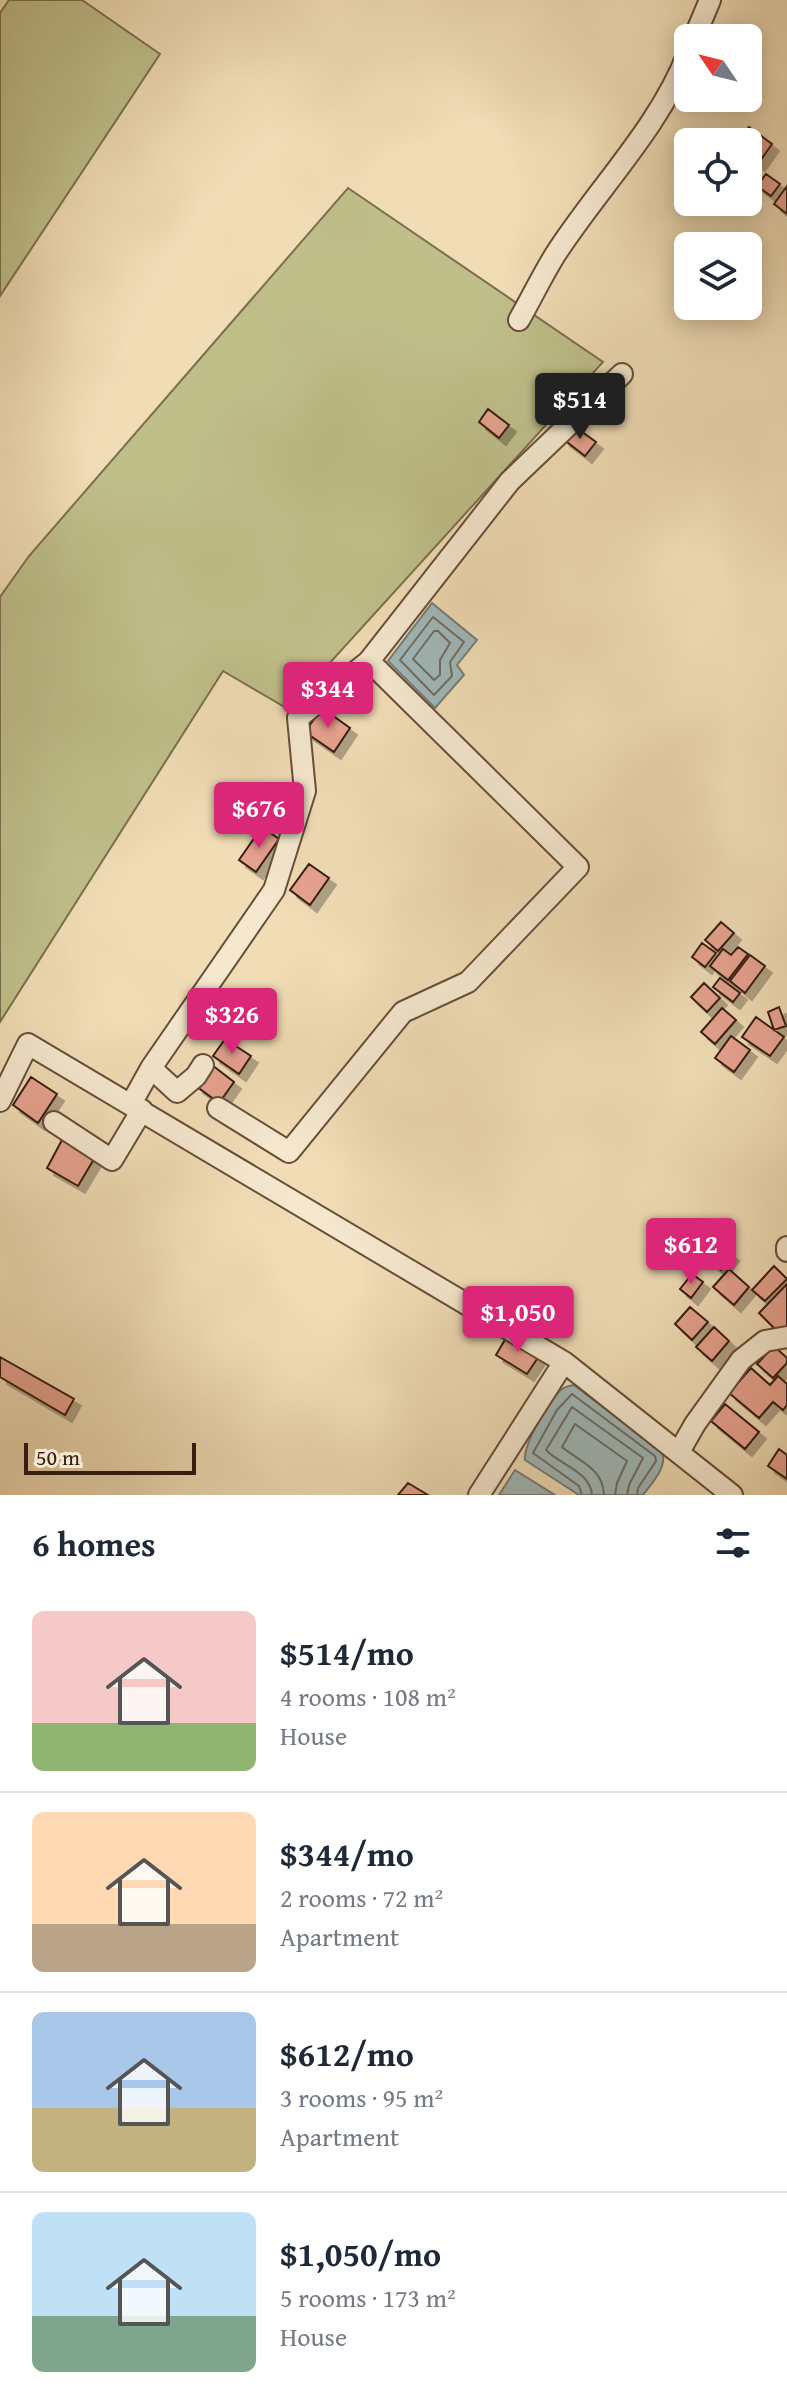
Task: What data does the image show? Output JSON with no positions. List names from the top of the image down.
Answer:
{
  "scale_bar": "50 m",
  "north": "top left",
  "page": {
    "price": [
      "$514",
      "$344",
      "$676",
      "$326",
      "$612",
      "$1,050"
    ],
    "scale": "50 m",
    "heading": "6 homes",
    "list": [
      {
        "name": "$514/mo",
        "note": "4 rooms · 108 m² · House"
      },
      {
        "name": "$344/mo",
        "note": "2 rooms · 72 m² · Apartment"
      },
      {
        "name": "$612/mo",
        "note": "3 rooms · 95 m² · Apartment"
      },
      {
        "name": "$1,050/mo",
        "note": "5 rooms · 173 m² · House"
      }
    ]
  }
}
